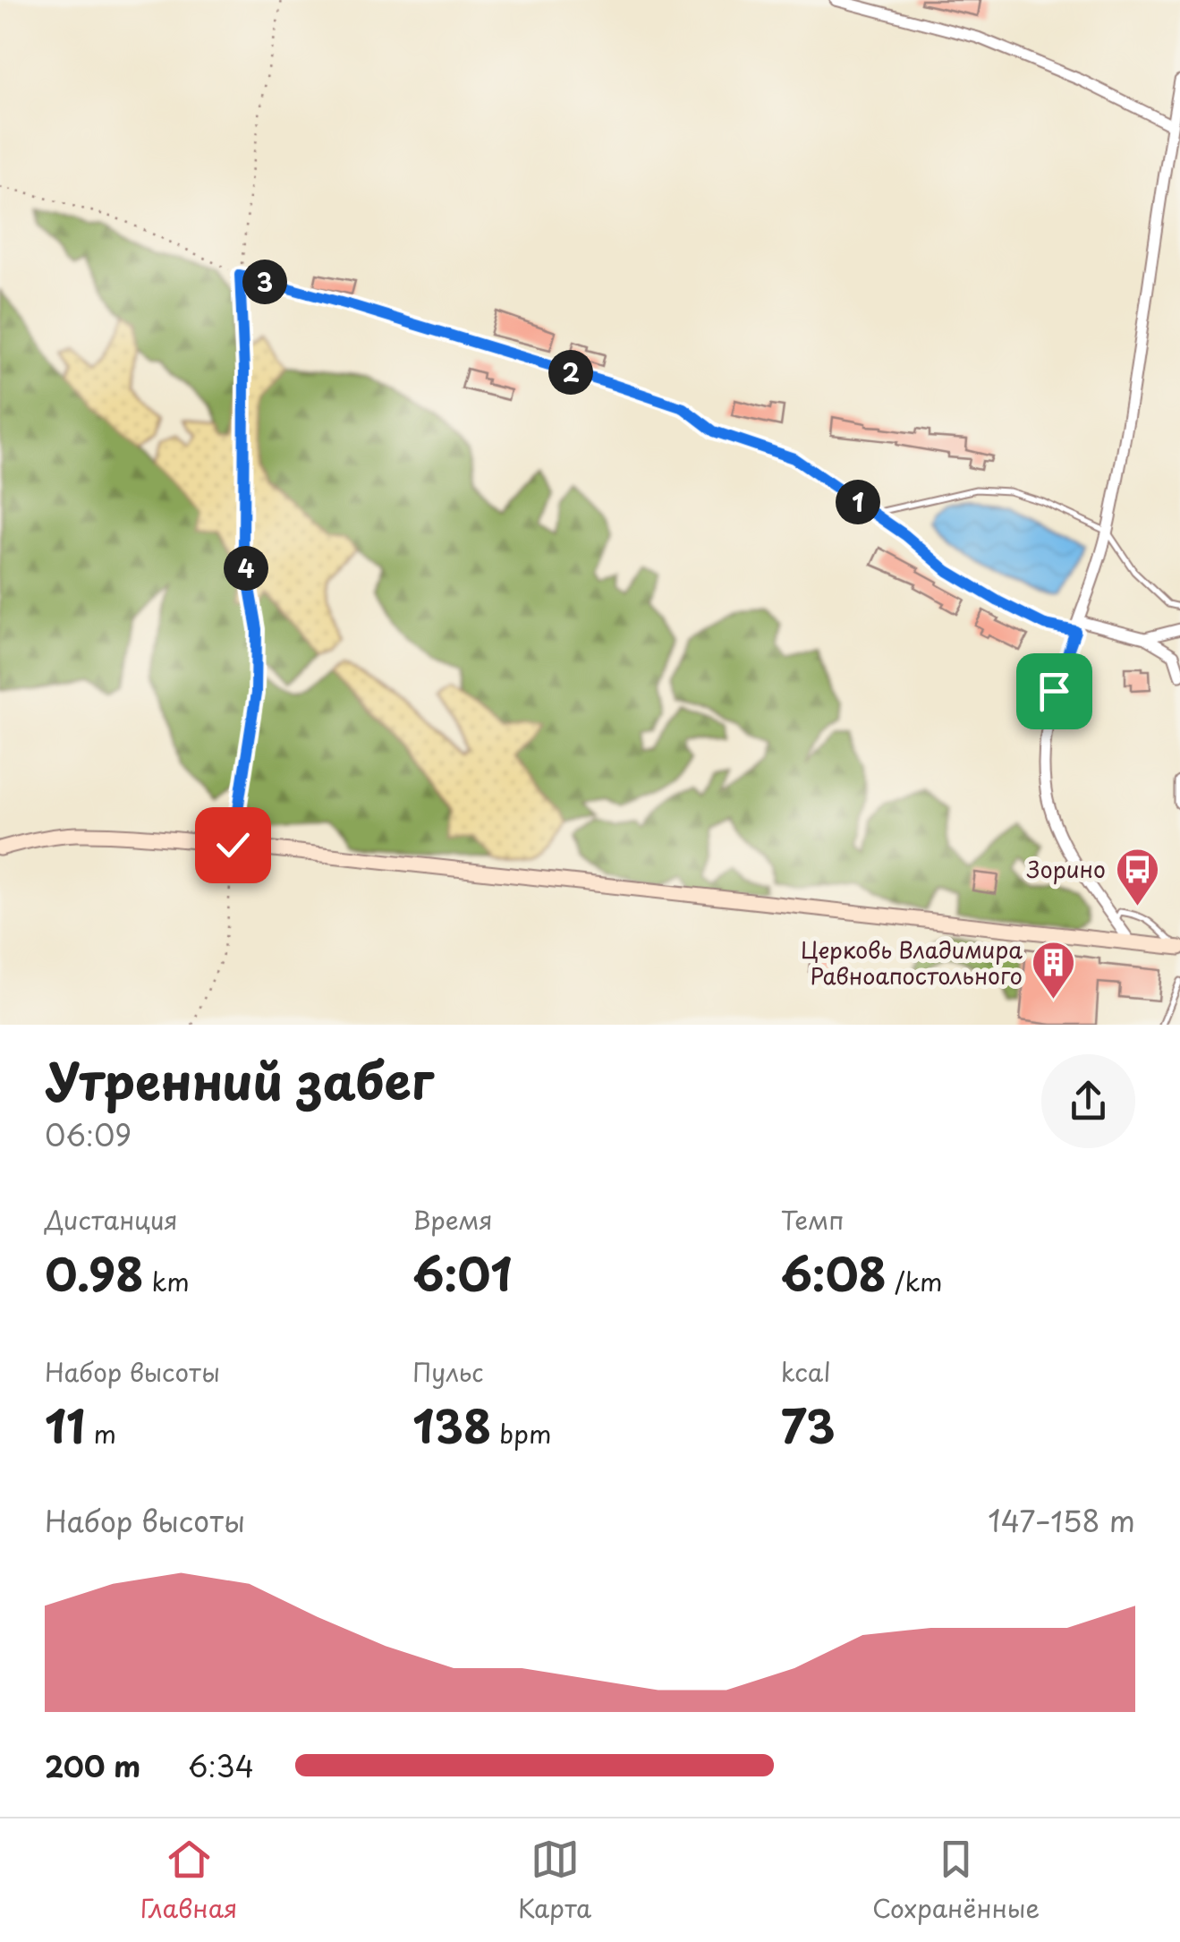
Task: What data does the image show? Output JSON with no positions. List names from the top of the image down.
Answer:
{
  "places": {
    "bus stop": ["Зорино"],
    "building": ["Церковь Владимира Равноапостольного"]
  },
  "page": {
    "pins": [
      "3",
      "2",
      "1",
      "4"
    ],
    "heading": ["Утренний забег", "06:09"],
    "stats": [
      ["Дистанция", "0.98 km"],
      ["Время", "6:01"],
      ["Темп", "6:08 /km"],
      ["Набор высоты", "11 m"],
      ["Пульс", "138 bpm"],
      ["kcal", "73"]
    ],
    "chart": ["Набор высоты", "147–158 m"],
    "list": [
      {
        "name": "200 m",
        "note": "6:34"
      }
    ],
    "tabs": ["Главная", "Карта", "Сохранённые"]
  }
}
